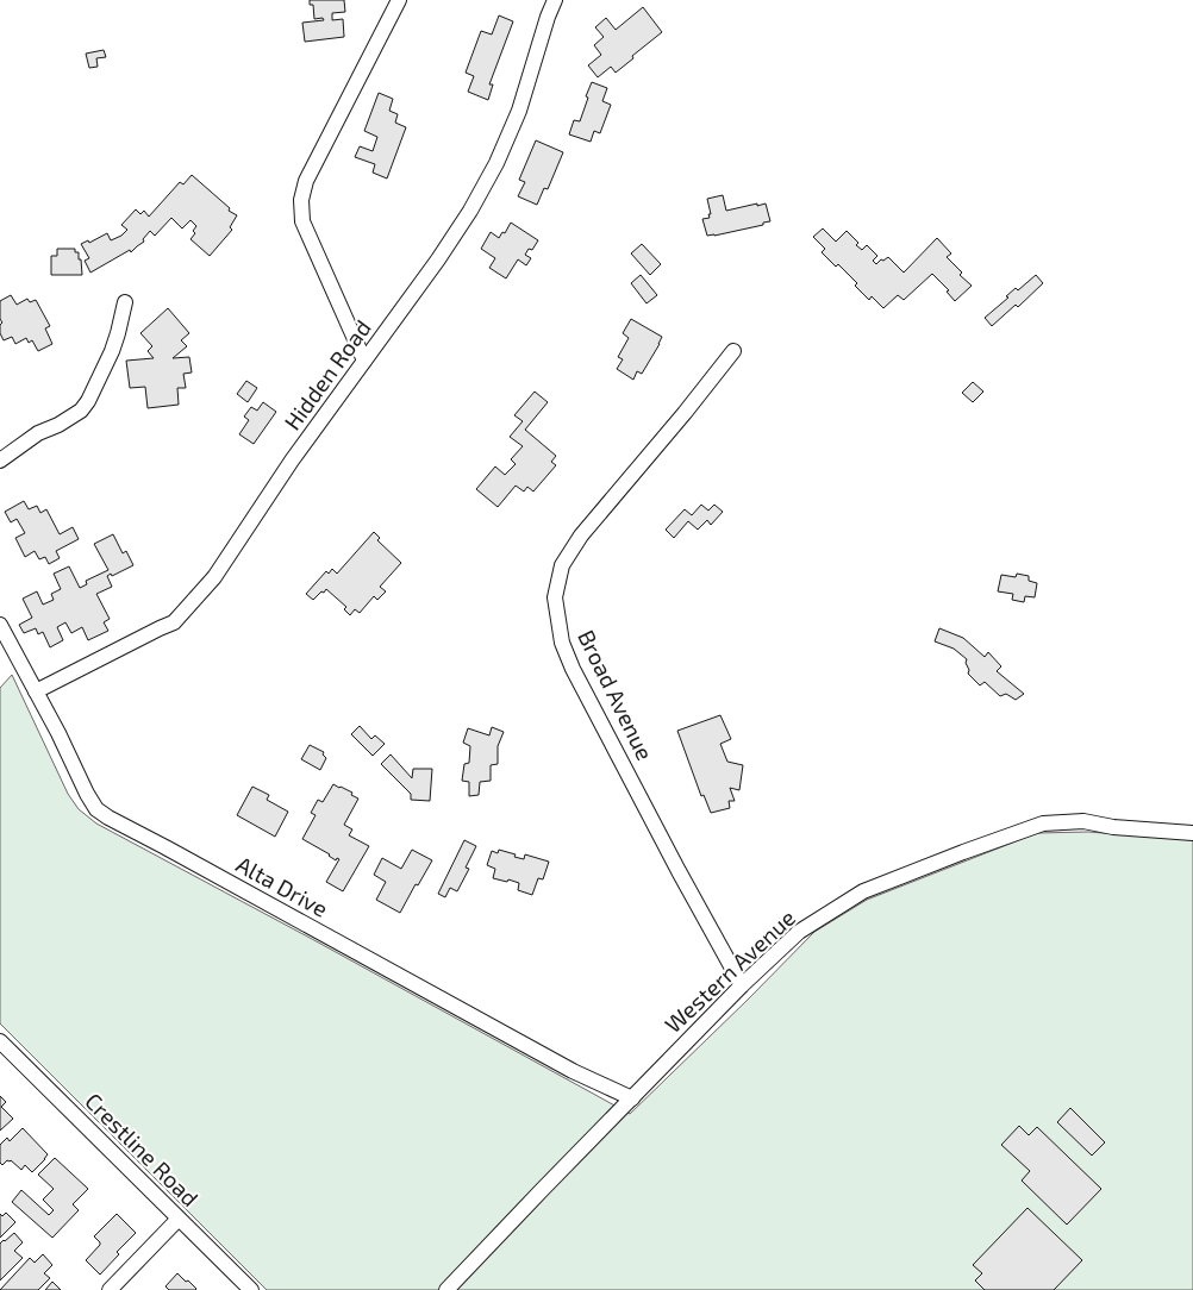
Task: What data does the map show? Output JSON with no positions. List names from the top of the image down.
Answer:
{
  "streets": {
    "street": [
      "Hidden Road",
      "Broad Avenue",
      "Alta Drive",
      "Western Avenue",
      "Crestline Road"
    ]
  },
  "crossings": [
    ["Hidden Road", "Alta Drive"],
    ["Broad Avenue", "Western Avenue"],
    ["Alta Drive", "Western Avenue"]
  ]
}
